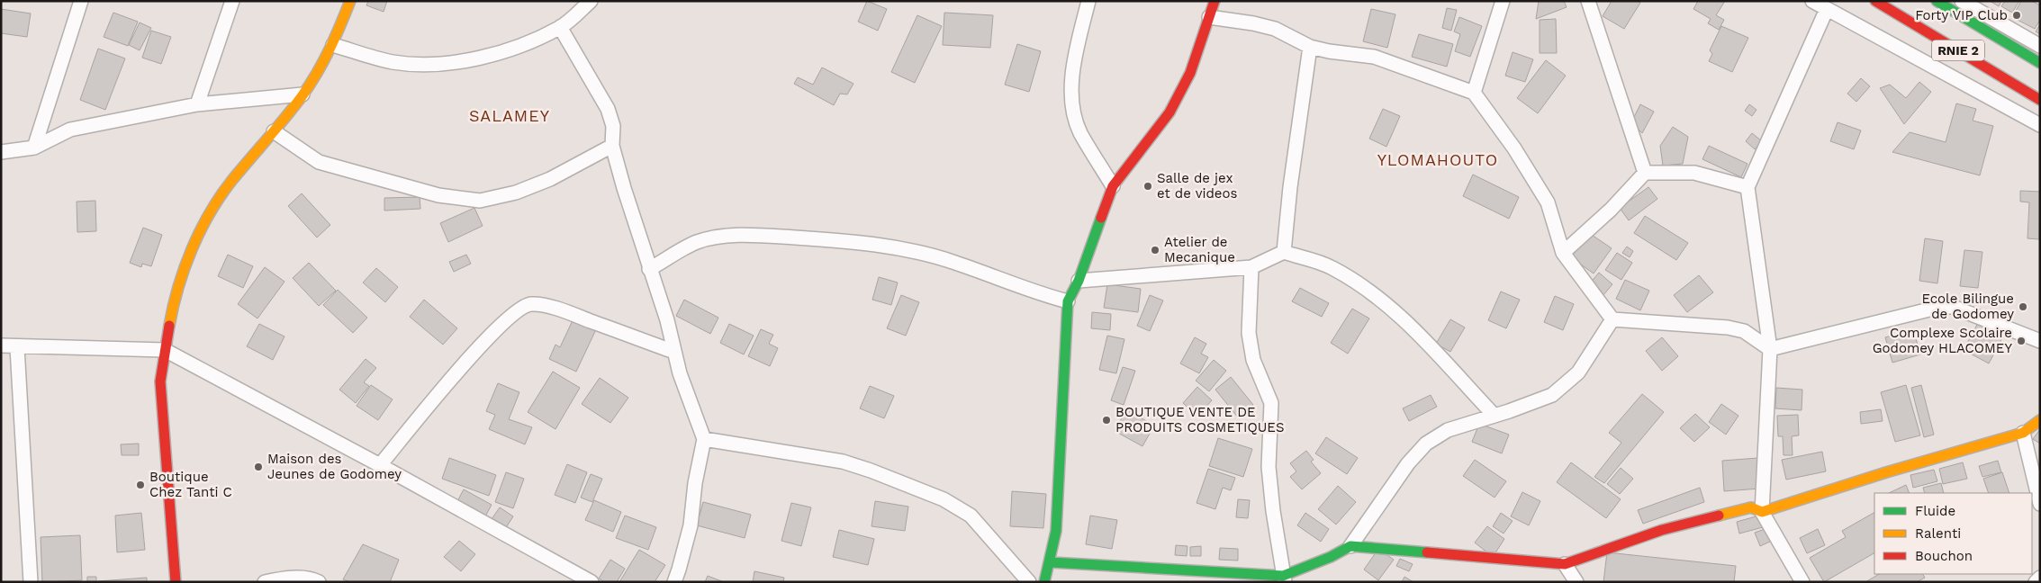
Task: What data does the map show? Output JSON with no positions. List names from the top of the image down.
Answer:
{
  "streets": {
    "main road": ["RNIE 2"]
  },
  "districts": ["SALAMEY", "YLOMAHOUTO"],
  "places": [
    "Forty VIP Club",
    "Salle de jex et de videos",
    "Atelier de Mecanique",
    "Ecole Bilingue de Godomey",
    "Complexe Scolaire Godomey HLACOMEY",
    "BOUTIQUE VENTE DE PRODUITS COSMETIQUES",
    "Maison des Jeunes de Godomey",
    "Boutique Chez Tanti C"
  ],
  "legend": ["Fluide", "Ralenti", "Bouchon"]
}
